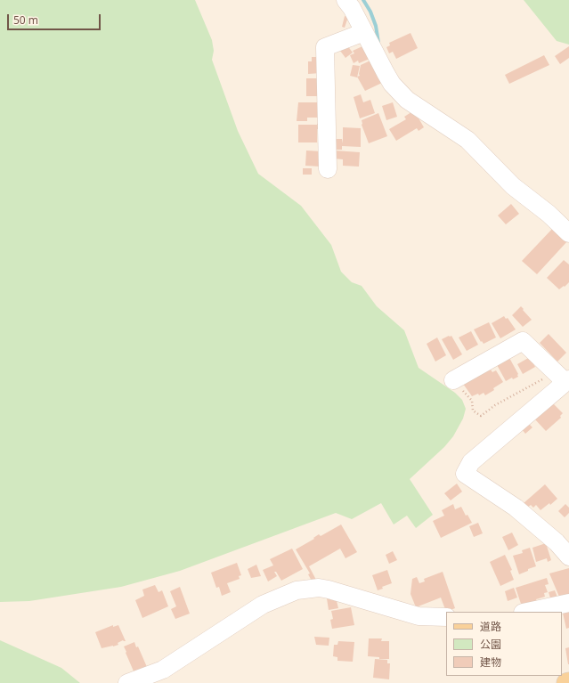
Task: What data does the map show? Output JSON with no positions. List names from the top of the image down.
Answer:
{
  "legend": ["道路", "公園", "建物"],
  "scale_bar": "50 m"
}
